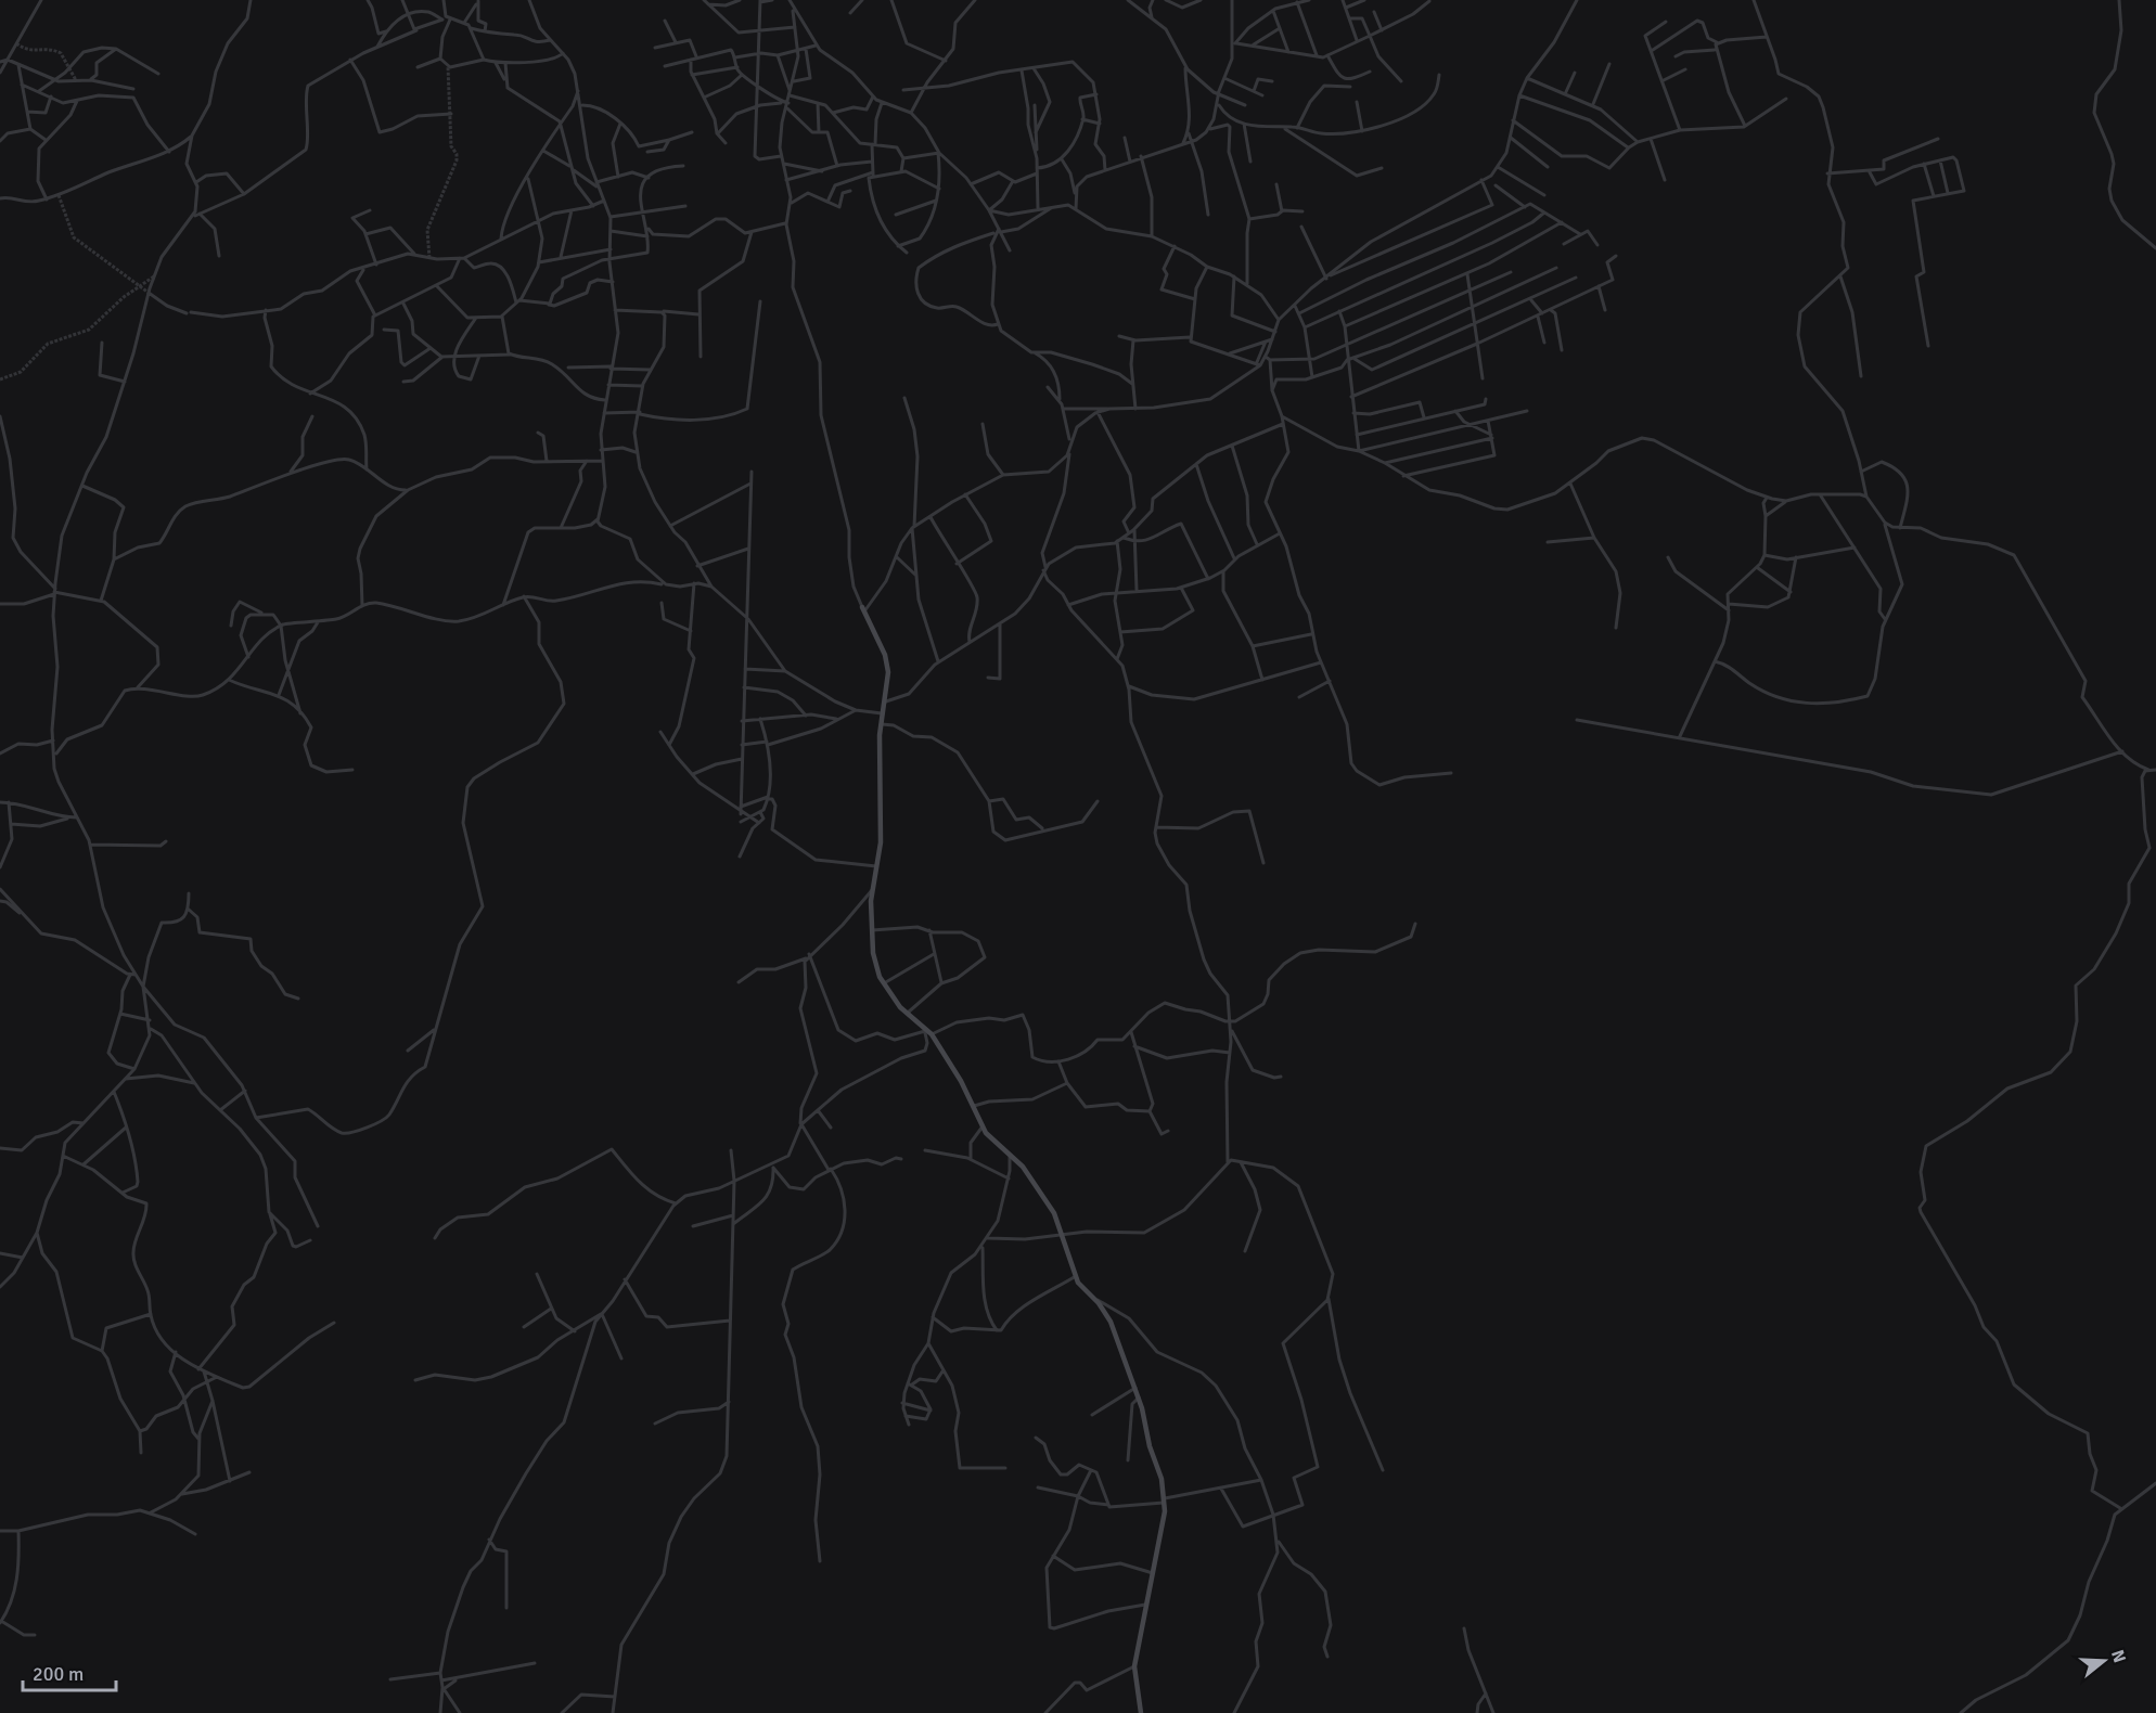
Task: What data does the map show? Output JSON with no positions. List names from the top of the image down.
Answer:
{
  "scale_bar": "200 m",
  "north": "right"
}
